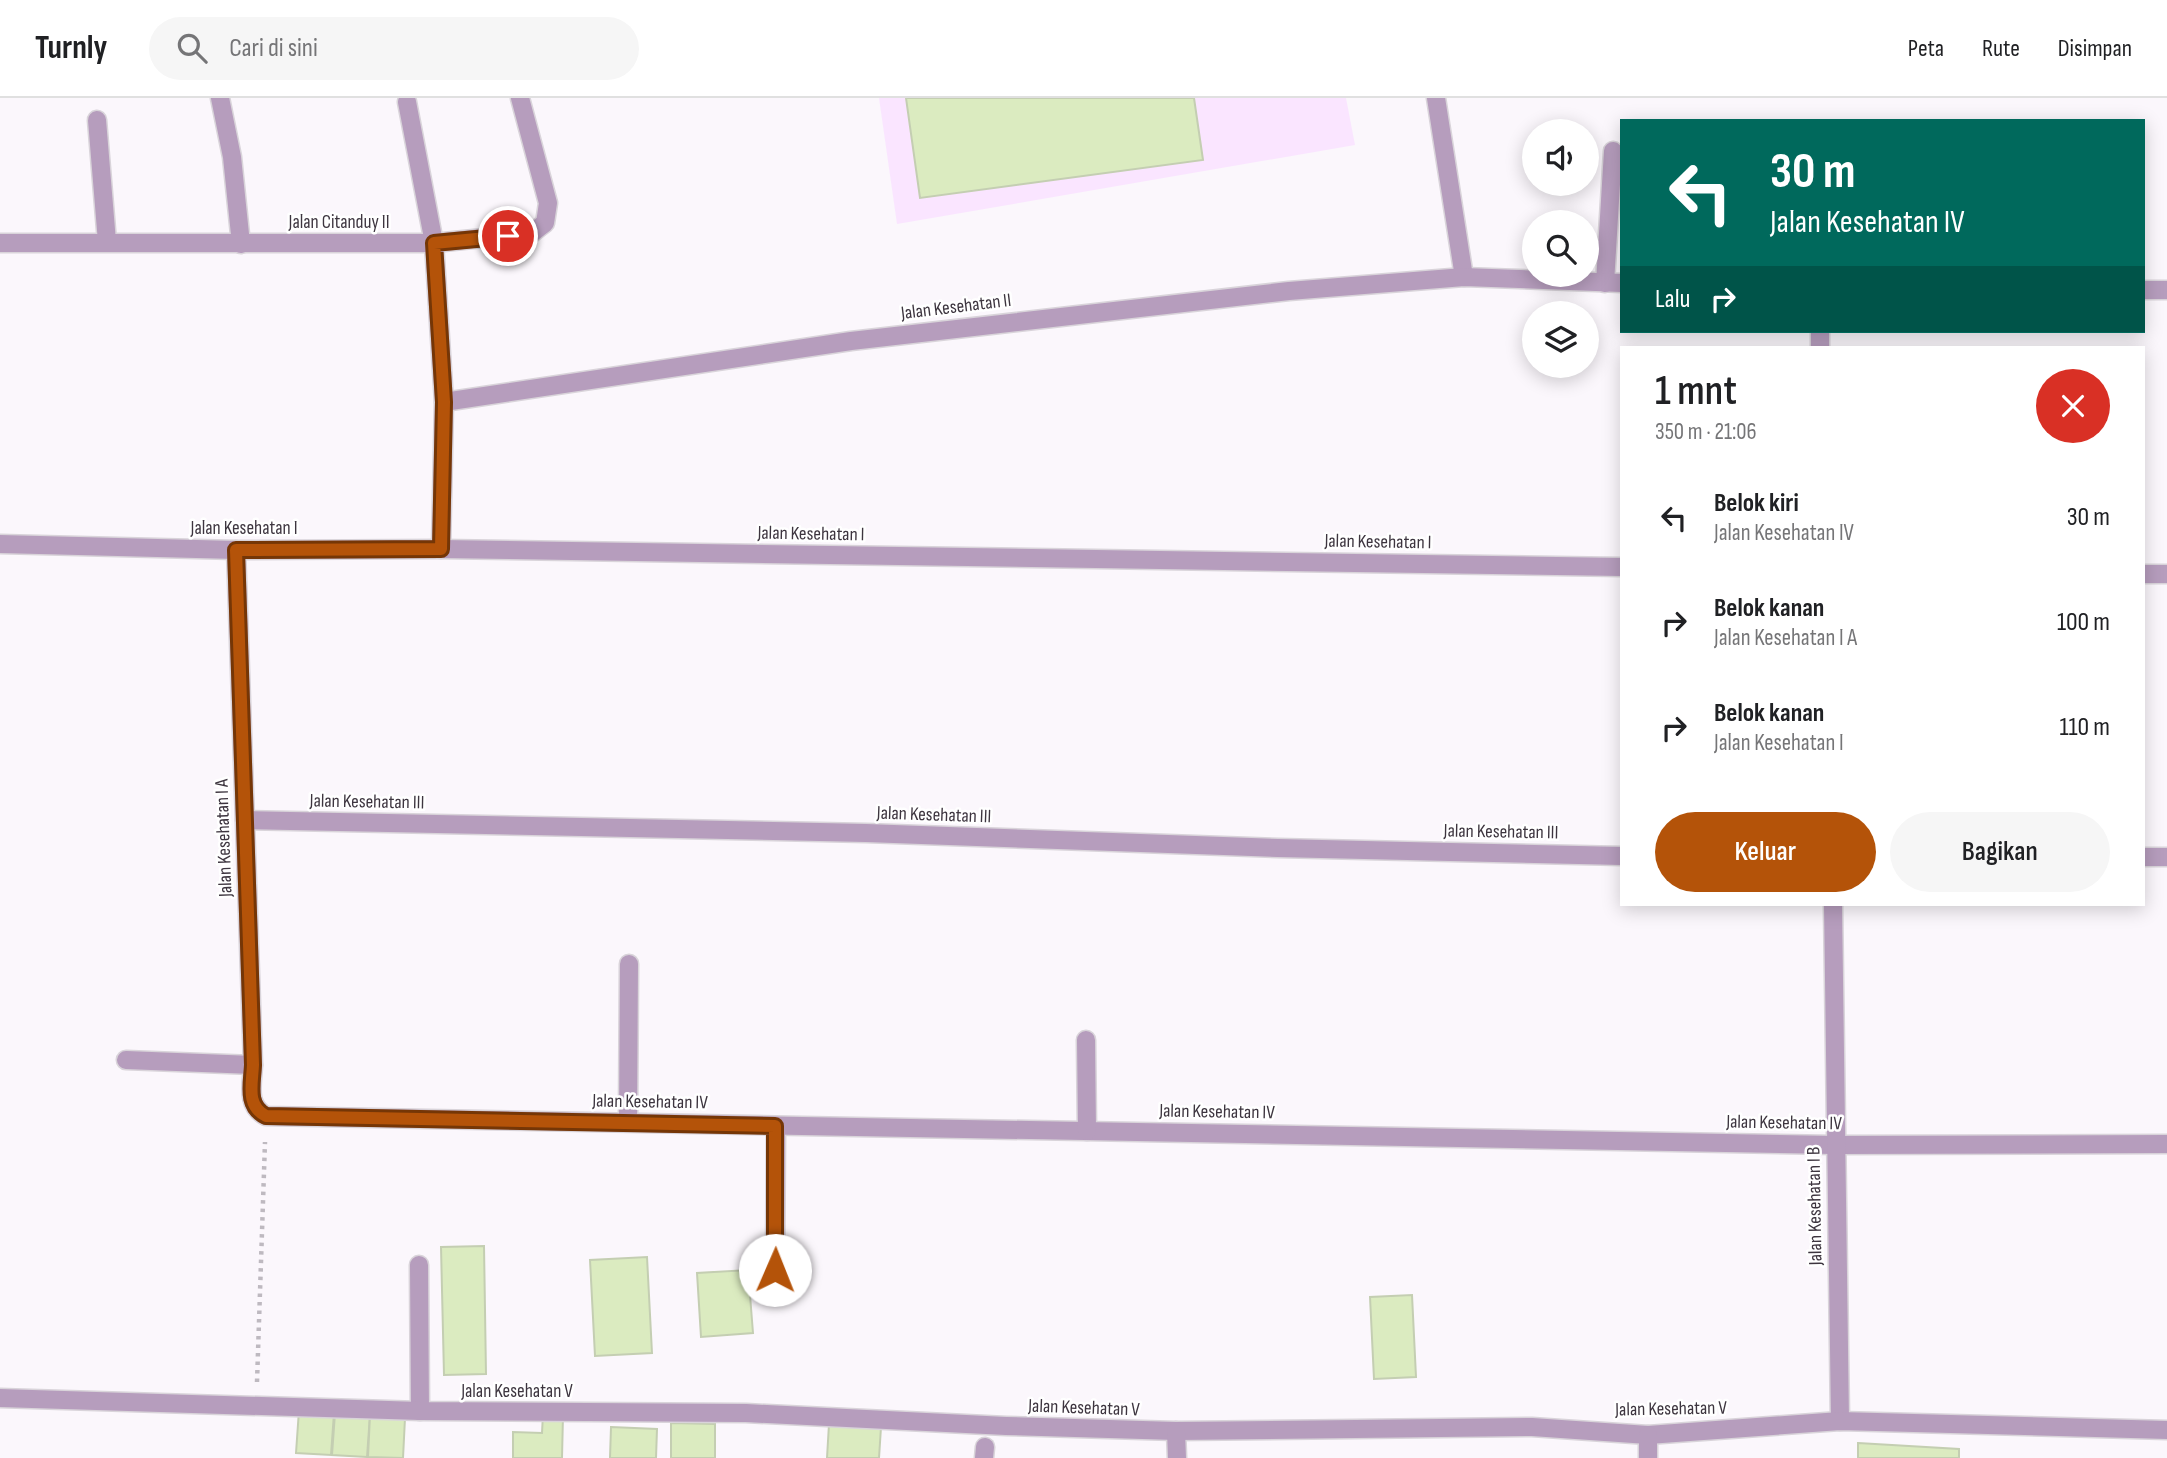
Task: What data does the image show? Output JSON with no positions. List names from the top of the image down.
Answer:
{
  "streets": {
    "street": [
      "Jalan Citanduy II",
      "Jalan Kesehatan II",
      "Jalan Kesehatan I",
      "Jalan Kesehatan III",
      "Jalan Kesehatan I A",
      "Jalan Kesehatan IV",
      "Jalan Kesehatan I B",
      "Jalan Kesehatan V"
    ]
  },
  "crossings": [
    ["Jalan Kesehatan I", "Jalan Kesehatan I A"],
    ["Jalan Kesehatan III", "Jalan Kesehatan I A"],
    ["Jalan Kesehatan I A", "Jalan Kesehatan IV"],
    ["Jalan Kesehatan IV", "Jalan Kesehatan I B"],
    ["Jalan Kesehatan I B", "Jalan Kesehatan V"]
  ],
  "page": {
    "header": "Turnly",
    "search": "Cari di sini",
    "nav": ["Peta", "Rute", "Disimpan"],
    "turn": ["30 m", "Jalan Kesehatan IV"],
    "then": "Lalu",
    "heading": ["1 mnt", "350 m · 21:06"],
    "list": [
      {
        "name": "Belok kiri",
        "note": "Jalan Kesehatan IV",
        "value": "30 m"
      },
      {
        "name": "Belok kanan",
        "note": "Jalan Kesehatan I A",
        "value": "100 m"
      },
      {
        "name": "Belok kanan",
        "note": "Jalan Kesehatan I",
        "value": "110 m"
      }
    ],
    "buttons": ["Keluar", "Bagikan"]
  }
}
